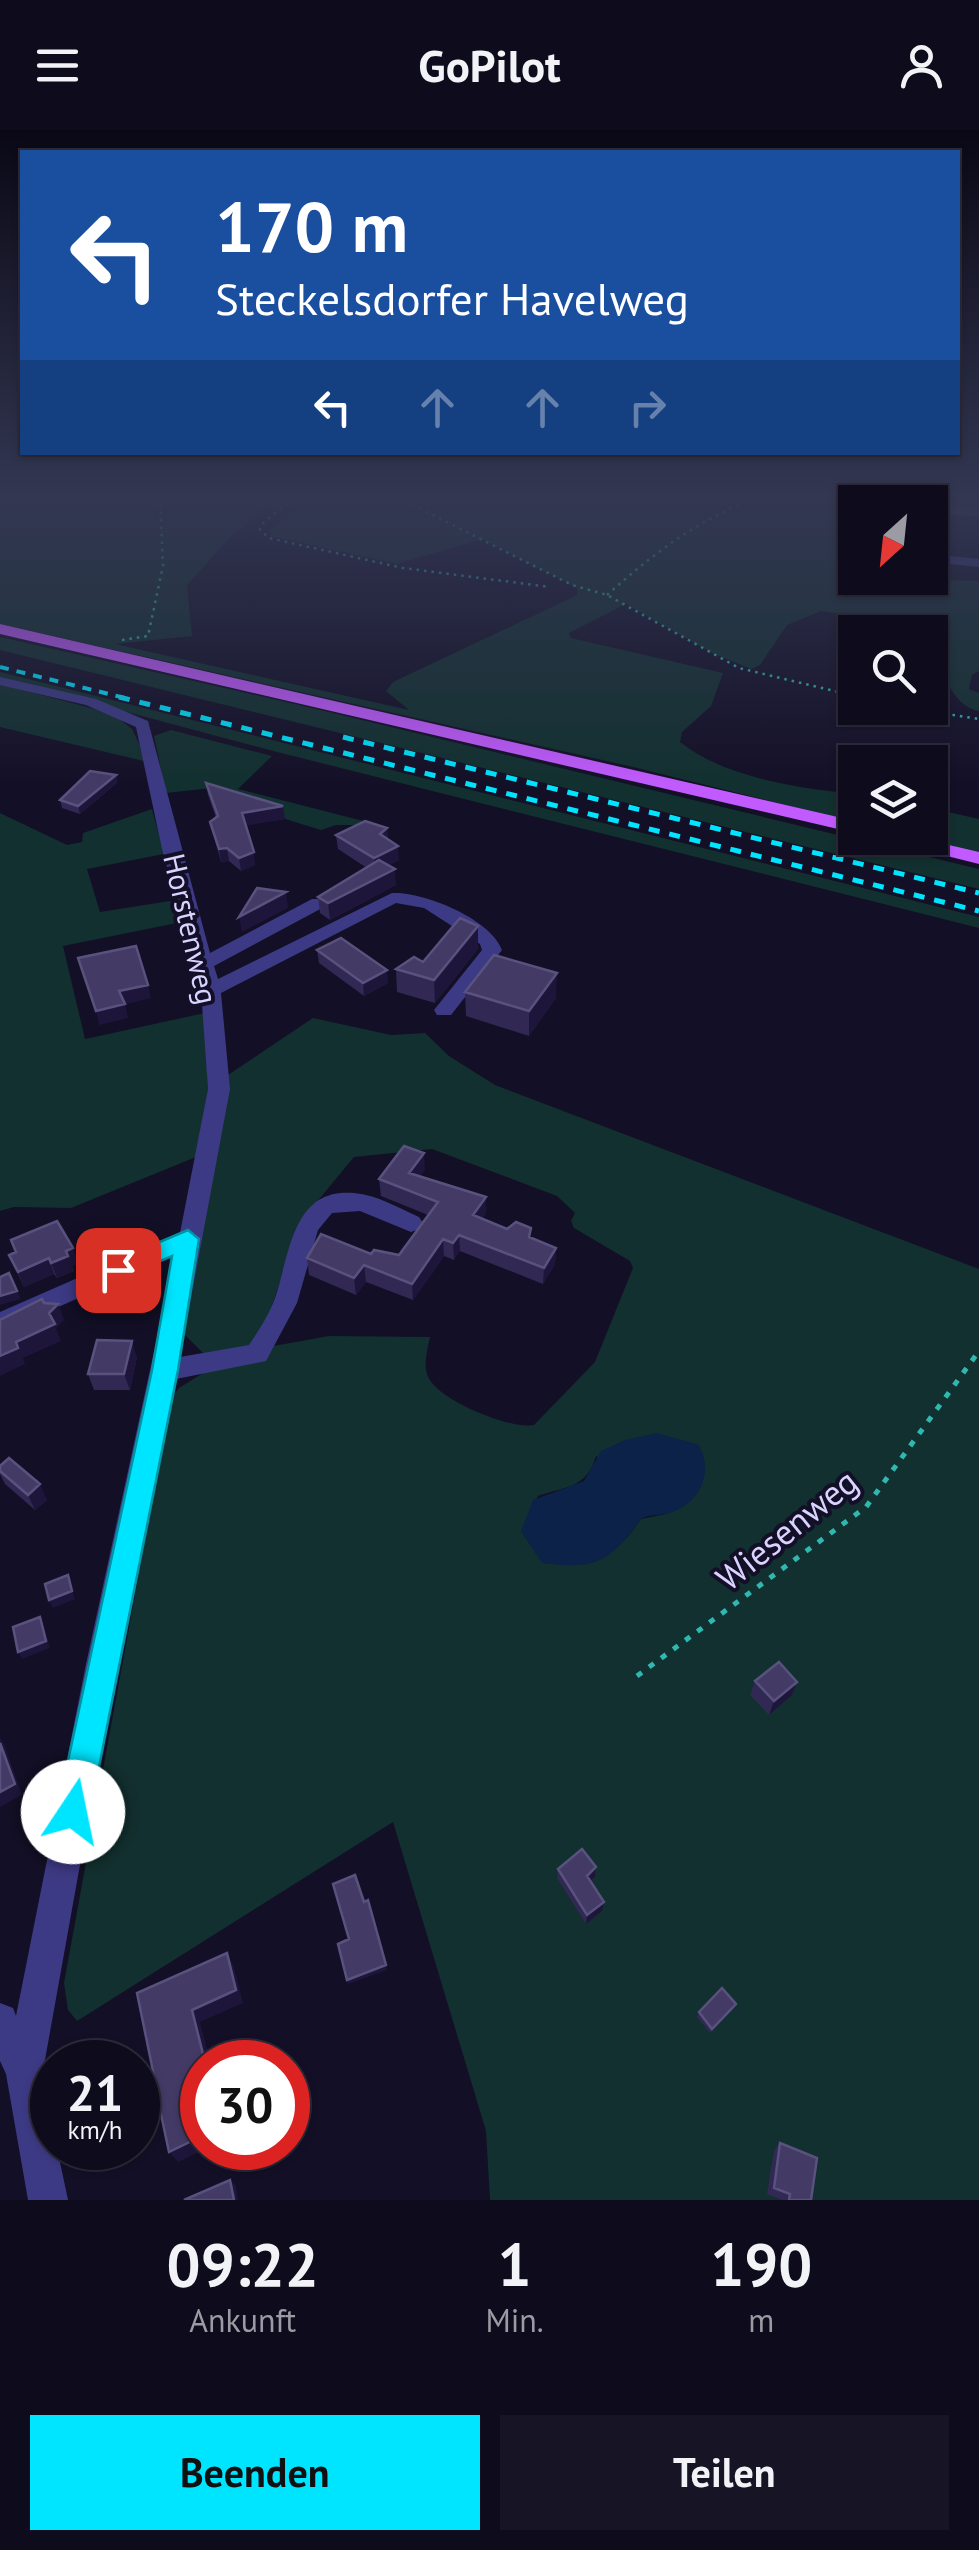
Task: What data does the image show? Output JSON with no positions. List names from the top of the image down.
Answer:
{
  "streets": {
    "street": ["Horstenweg"],
    "path": ["Wiesenweg"]
  },
  "north": "bottom left",
  "page": {
    "header": "GoPilot",
    "turn": ["170 m", "Steckelsdorfer Havelweg"],
    "speed": "21 km/h",
    "limit": "30",
    "eta": [
      "09:22",
      "Ankunft",
      "1",
      "Min.",
      "190",
      "m"
    ],
    "buttons": ["Beenden", "Teilen"]
  }
}
